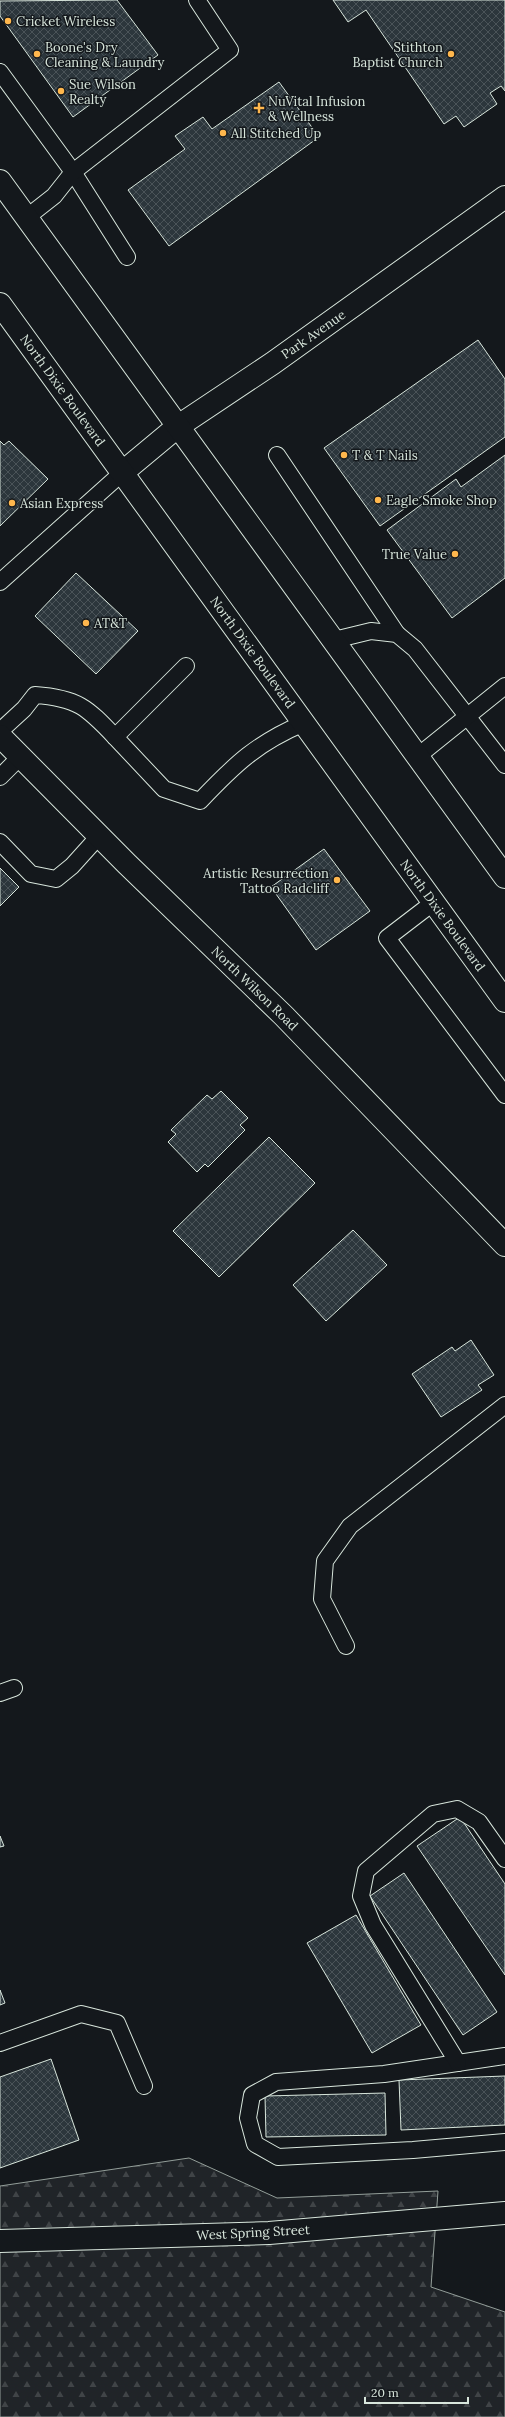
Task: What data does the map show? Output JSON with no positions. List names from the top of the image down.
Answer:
{
  "streets": {
    "main road": [
      "Park Avenue",
      "North Dixie Boulevard",
      "North Wilson Road",
      "West Spring Street"
    ]
  },
  "crossings": [
    ["Park Avenue", "North Dixie Boulevard"]
  ],
  "places": {
    "other": [
      "Cricket Wireless",
      "Boone's Dry Cleaning & Laundry",
      "Stithton Baptist Church",
      "Sue Wilson Realty",
      "All Stitched Up",
      "T & T Nails",
      "Eagle Smoke Shop",
      "Asian Express",
      "True Value",
      "AT&T",
      "Artistic Resurrection Tattoo Radcliff"
    ],
    "health": ["NuVital Infusion & Wellness"]
  },
  "scale_bar": "20 m"
}
